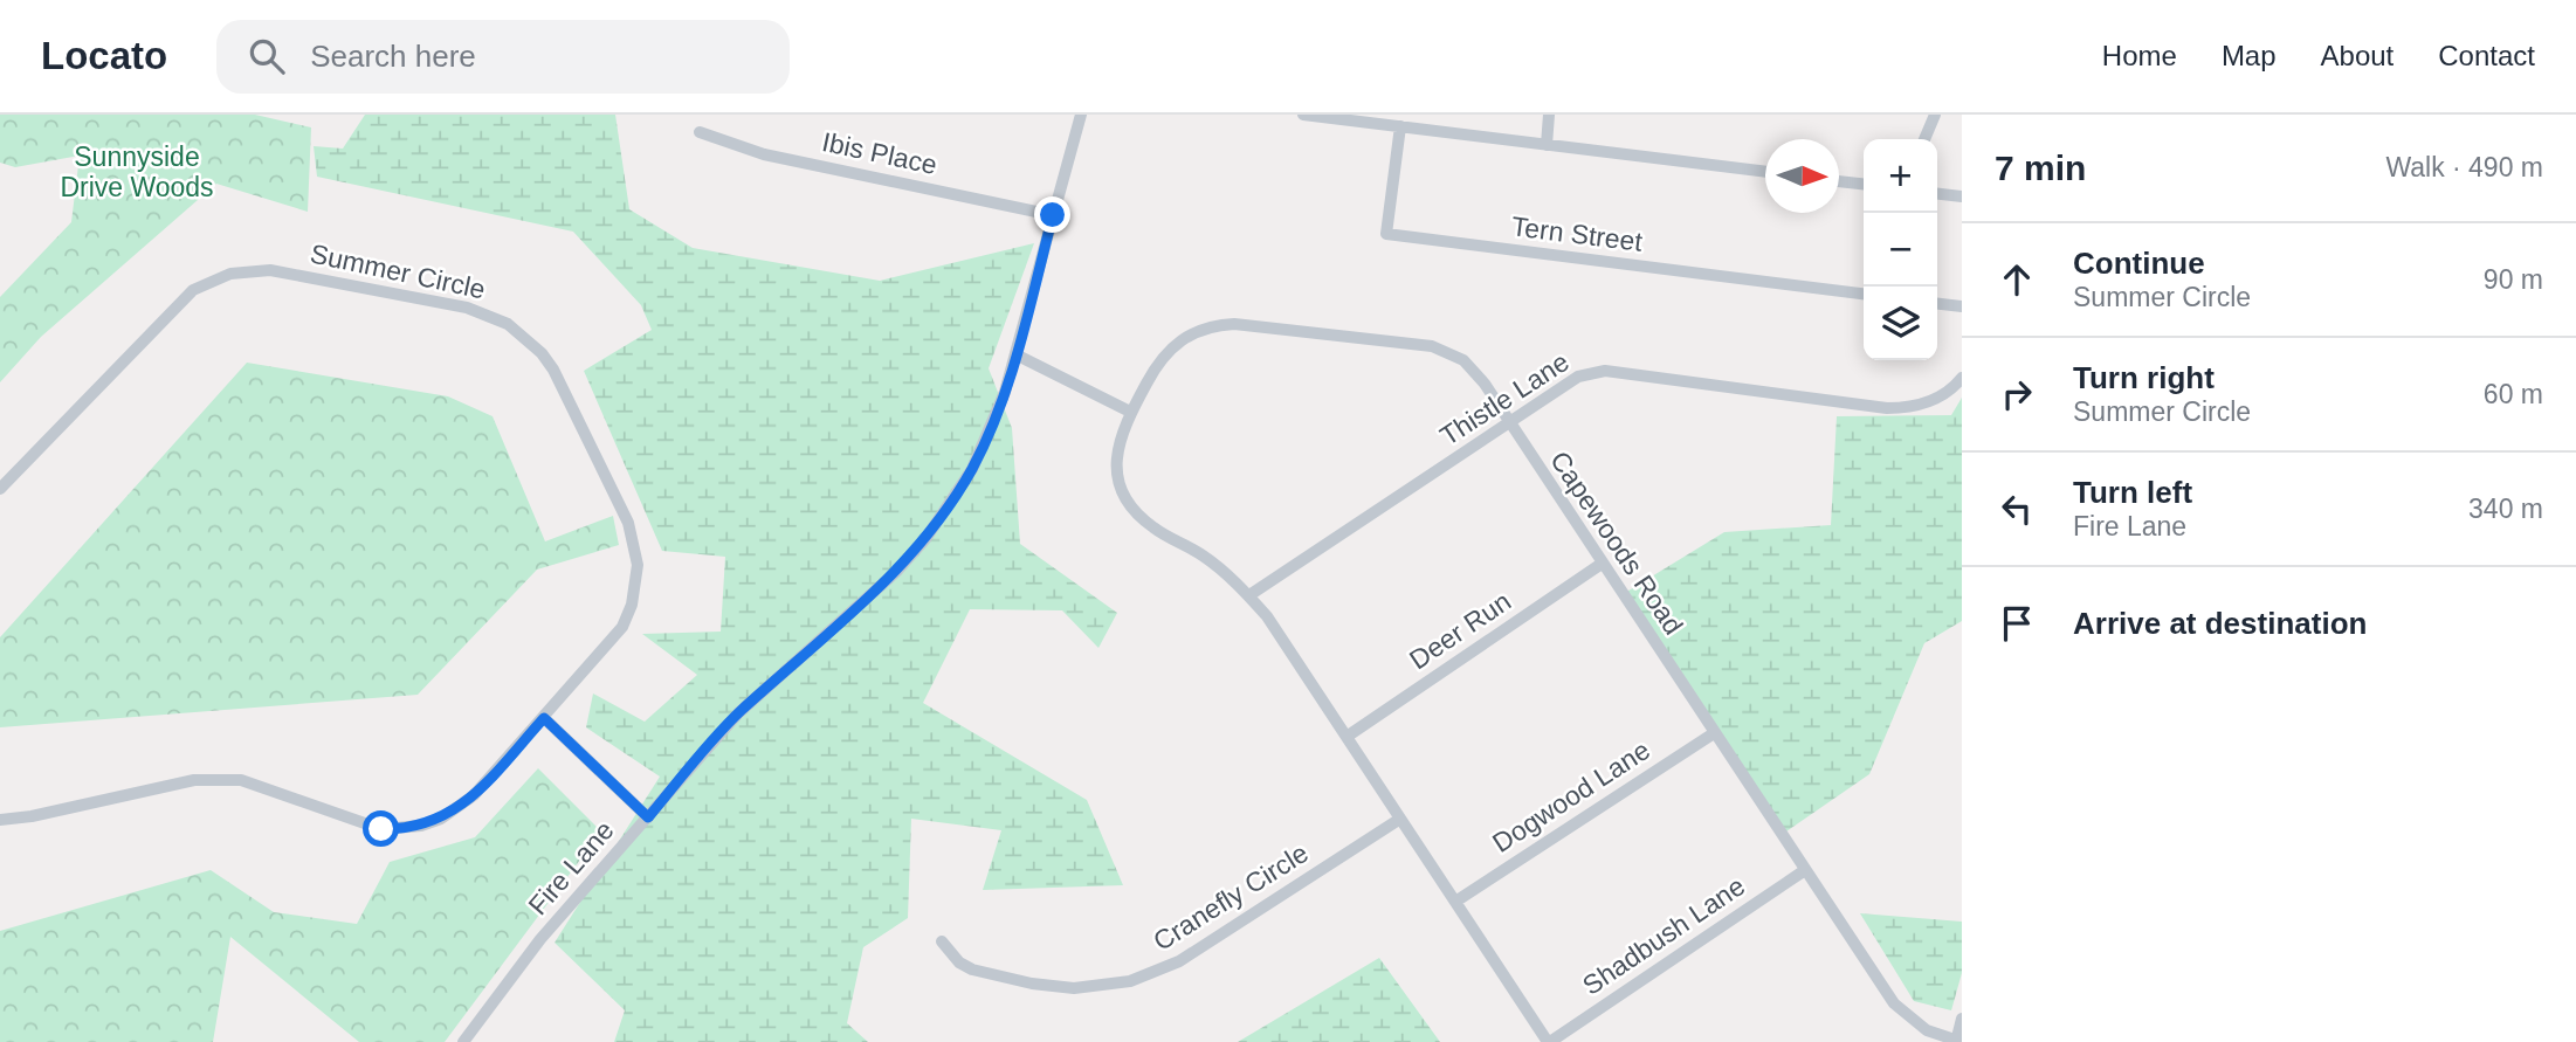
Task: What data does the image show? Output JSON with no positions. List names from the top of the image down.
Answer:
{
  "streets": {
    "street": [
      "Ibis Place",
      "Tern Street",
      "Summer Circle",
      "Thistle Lane",
      "Capewoods Road",
      "Deer Run",
      "Dogwood Lane",
      "Fire Lane",
      "Cranefly Circle",
      "Shadbush Lane"
    ]
  },
  "crossings": [
    ["Ibis Place", "Fire Lane"],
    ["Thistle Lane", "Capewoods Road"],
    ["Capewoods Road", "Deer Run"],
    ["Capewoods Road", "Dogwood Lane"],
    ["Capewoods Road", "Cranefly Circle"],
    ["Capewoods Road", "Shadbush Lane"]
  ],
  "parks": ["Sunnyside Drive Woods"],
  "north": "right",
  "page": {
    "header": "Locato",
    "search": "Search here",
    "nav": [
      "Home",
      "Map",
      "About",
      "Contact"
    ],
    "heading": ["7 min", "Walk · 490 m"],
    "map_buttons": ["+", "−"],
    "list": [
      ["Continue", "Summer Circle", "90 m"],
      ["Turn right", "Summer Circle", "60 m"],
      ["Turn left", "Fire Lane", "340 m"],
      "Arrive at destination"
    ]
  }
}
